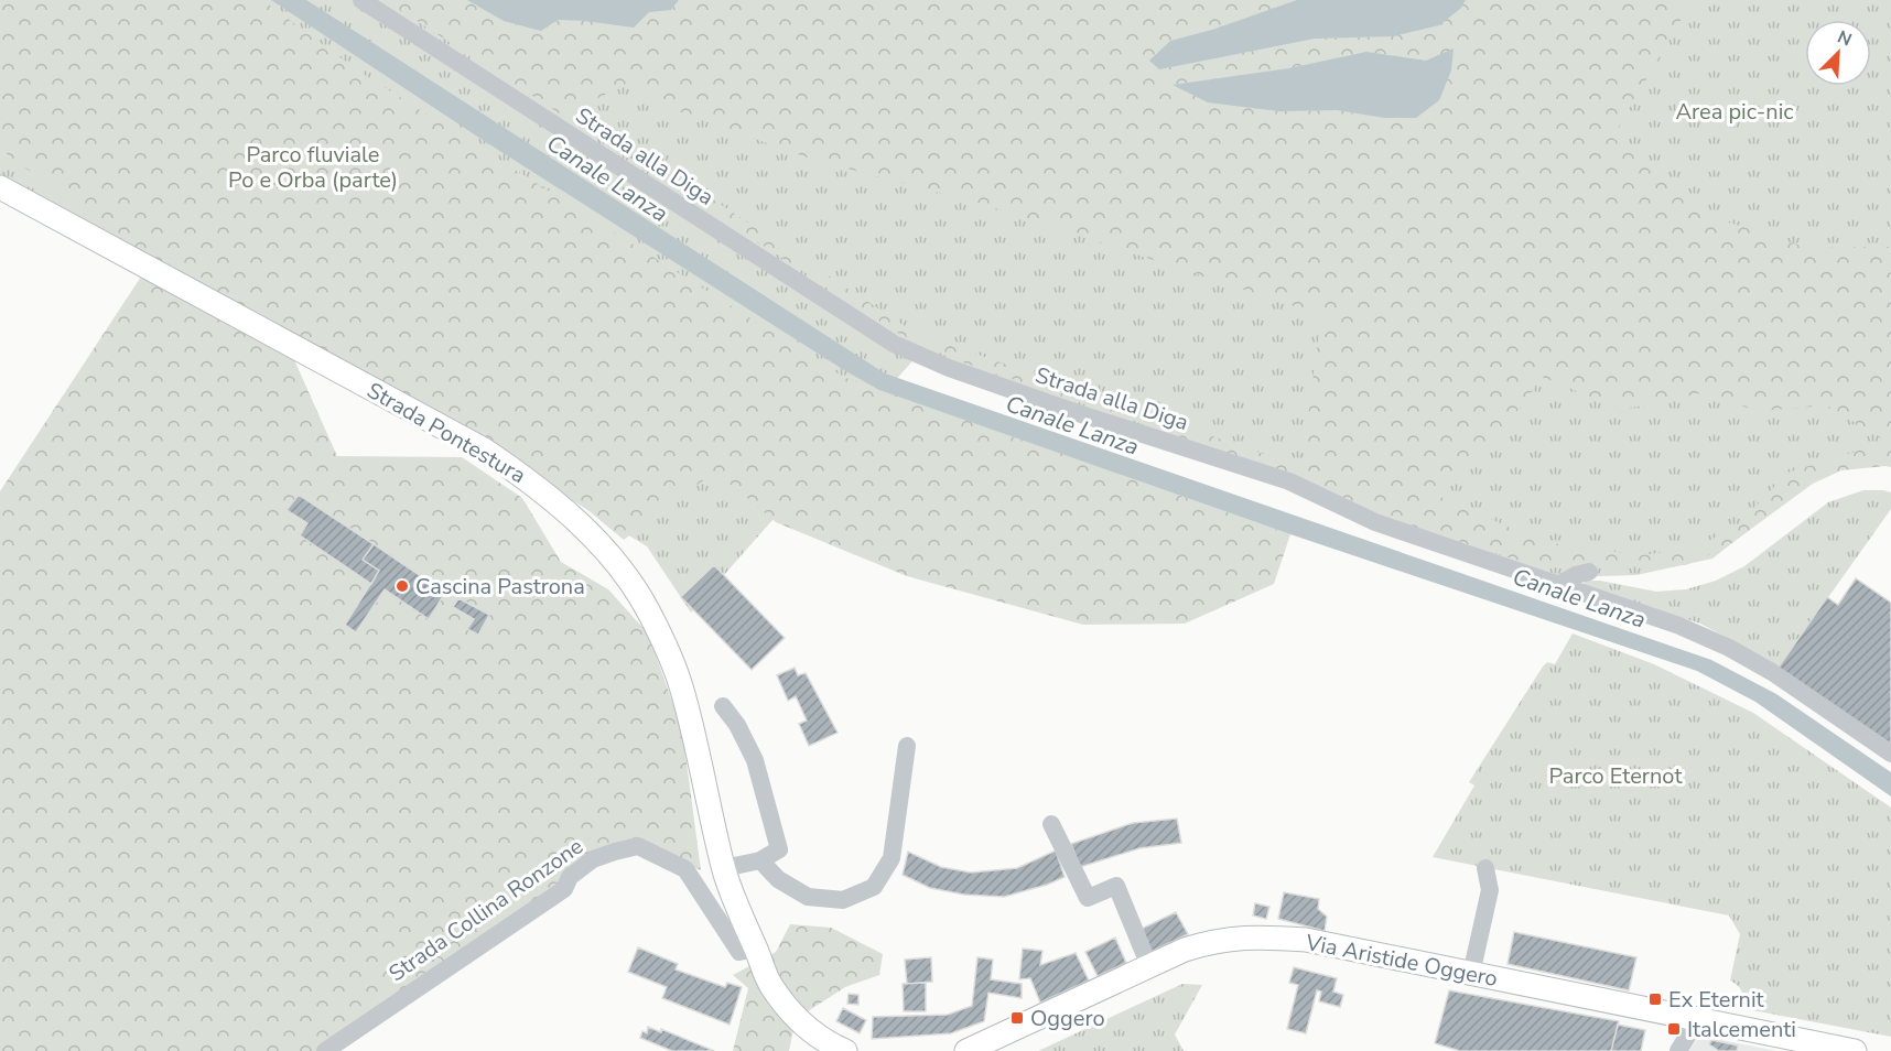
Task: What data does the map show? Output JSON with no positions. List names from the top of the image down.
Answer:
{
  "streets": {
    "main road": ["Strada Pontestura", "Via Aristide Oggero"],
    "street": ["Strada alla Diga", "Strada Collina Ronzone"]
  },
  "crossings": [
    ["Strada Pontestura", "Strada Collina Ronzone"]
  ],
  "water": ["Canale Lanza"],
  "parks": ["Area pic-nic", "Parco fluviale Po e Orba (parte)", "Parco Eternot"],
  "places": {
    "other": ["Cascina Pastrona"],
    "transit": ["Ex Eternit", "Oggero", "Italcementi"]
  },
  "north": "top right"
}
